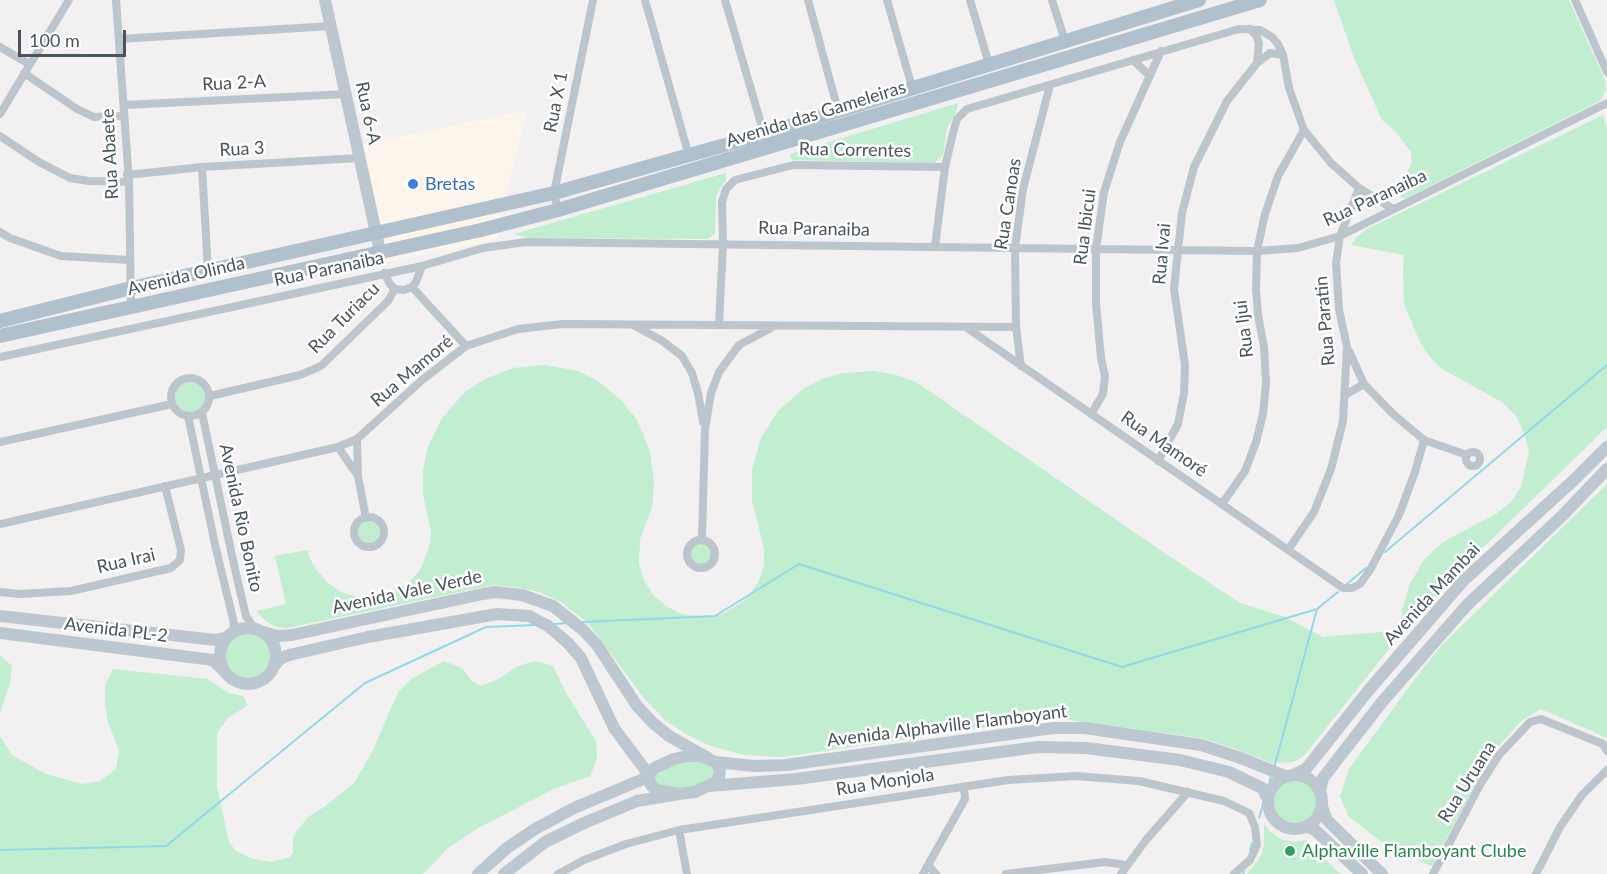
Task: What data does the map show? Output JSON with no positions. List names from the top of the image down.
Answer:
{
  "streets": {
    "main road": ["Avenida das Gameleiras", "Avenida Olinda"],
    "street": [
      "Rua 2-A",
      "Rua X 1",
      "Rua 6-A",
      "Rua 3",
      "Rua Correntes",
      "Rua Abaete",
      "Rua Paranaiba",
      "Rua Canoas",
      "Rua Ibicui",
      "Rua Ivai",
      "Rua Turiacu",
      "Rua Paratin",
      "Rua Ijui",
      "Rua Mamoré",
      "Avenida Rio Bonito",
      "Rua Irai",
      "Avenida Vale Verde",
      "Avenida Mambai",
      "Avenida PL-2",
      "Avenida Alphaville Flamboyant",
      "Rua Monjola",
      "Rua Uruana"
    ]
  },
  "crossings": [
    ["Rua 2-A", "Rua 6-A"],
    ["Rua 2-A", "Rua Abaete"],
    ["Rua X 1", "Avenida das Gameleiras"],
    ["Rua 6-A", "Avenida das Gameleiras"],
    ["Rua 6-A", "Rua 3"],
    ["Rua 6-A", "Avenida Olinda"],
    ["Avenida das Gameleiras", "Avenida Olinda"],
    ["Rua 3", "Rua Abaete"],
    ["Rua Correntes", "Rua Paranaiba"],
    ["Rua Correntes", "Rua Mamoré"],
    ["Rua Abaete", "Avenida Olinda"],
    ["Rua Paranaiba", "Rua Canoas"],
    ["Rua Paranaiba", "Rua Ibicui"],
    ["Rua Paranaiba", "Rua Ivai"],
    ["Rua Paranaiba", "Rua Paratin"],
    ["Rua Paranaiba", "Rua Ijui"],
    ["Rua Canoas", "Rua Mamoré"],
    ["Rua Ibicui", "Rua Mamoré"],
    ["Rua Ivai", "Rua Mamoré"],
    ["Rua Turiacu", "Avenida Rio Bonito"],
    ["Rua Paratin", "Rua Mamoré"],
    ["Rua Ijui", "Rua Mamoré"],
    ["Rua Mamoré", "Avenida Rio Bonito"],
    ["Rua Mamoré", "Rua Irai"],
    ["Avenida Rio Bonito", "Avenida Vale Verde"],
    ["Avenida Rio Bonito", "Avenida PL-2"],
    ["Avenida Vale Verde", "Avenida PL-2"],
    ["Avenida Vale Verde", "Avenida Alphaville Flamboyant"],
    ["Avenida Mambai", "Avenida Alphaville Flamboyant"]
  ],
  "places": ["Bretas", "Alphaville Flamboyant Clube"],
  "scale_bar": "100 m"
}
